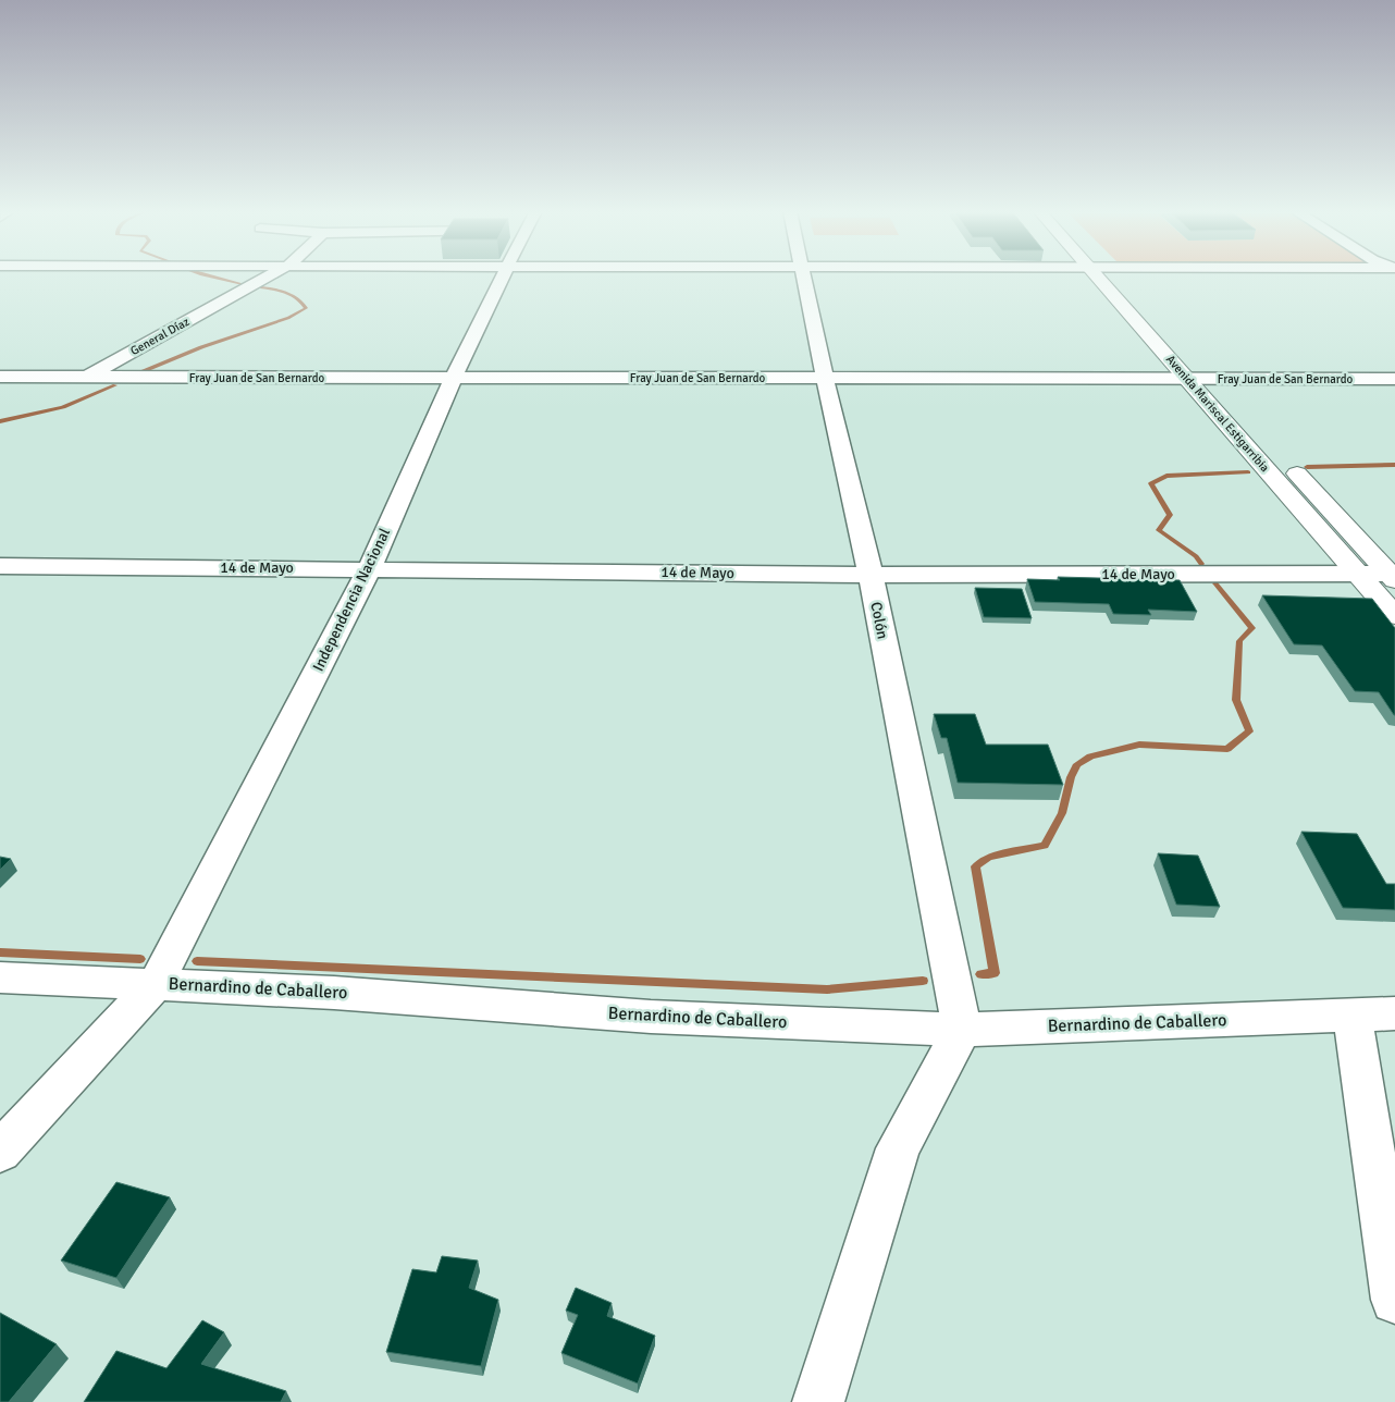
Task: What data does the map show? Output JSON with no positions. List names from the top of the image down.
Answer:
{
  "streets": {
    "main road": ["Avenida Mariscal Estigarribia"],
    "street": [
      "General Díaz",
      "Fray Juan de San Bernardo",
      "14 de Mayo",
      "Independencia Nacional",
      "Colón",
      "Bernardino de Caballero"
    ]
  },
  "crossings": [
    ["General Díaz", "Fray Juan de San Bernardo"],
    ["Fray Juan de San Bernardo", "Avenida Mariscal Estigarribia"],
    ["Fray Juan de San Bernardo", "Independencia Nacional"],
    ["Fray Juan de San Bernardo", "Colón"],
    ["Avenida Mariscal Estigarribia", "14 de Mayo"],
    ["14 de Mayo", "Independencia Nacional"],
    ["14 de Mayo", "Colón"],
    ["Independencia Nacional", "Bernardino de Caballero"],
    ["Colón", "Bernardino de Caballero"]
  ]
}
